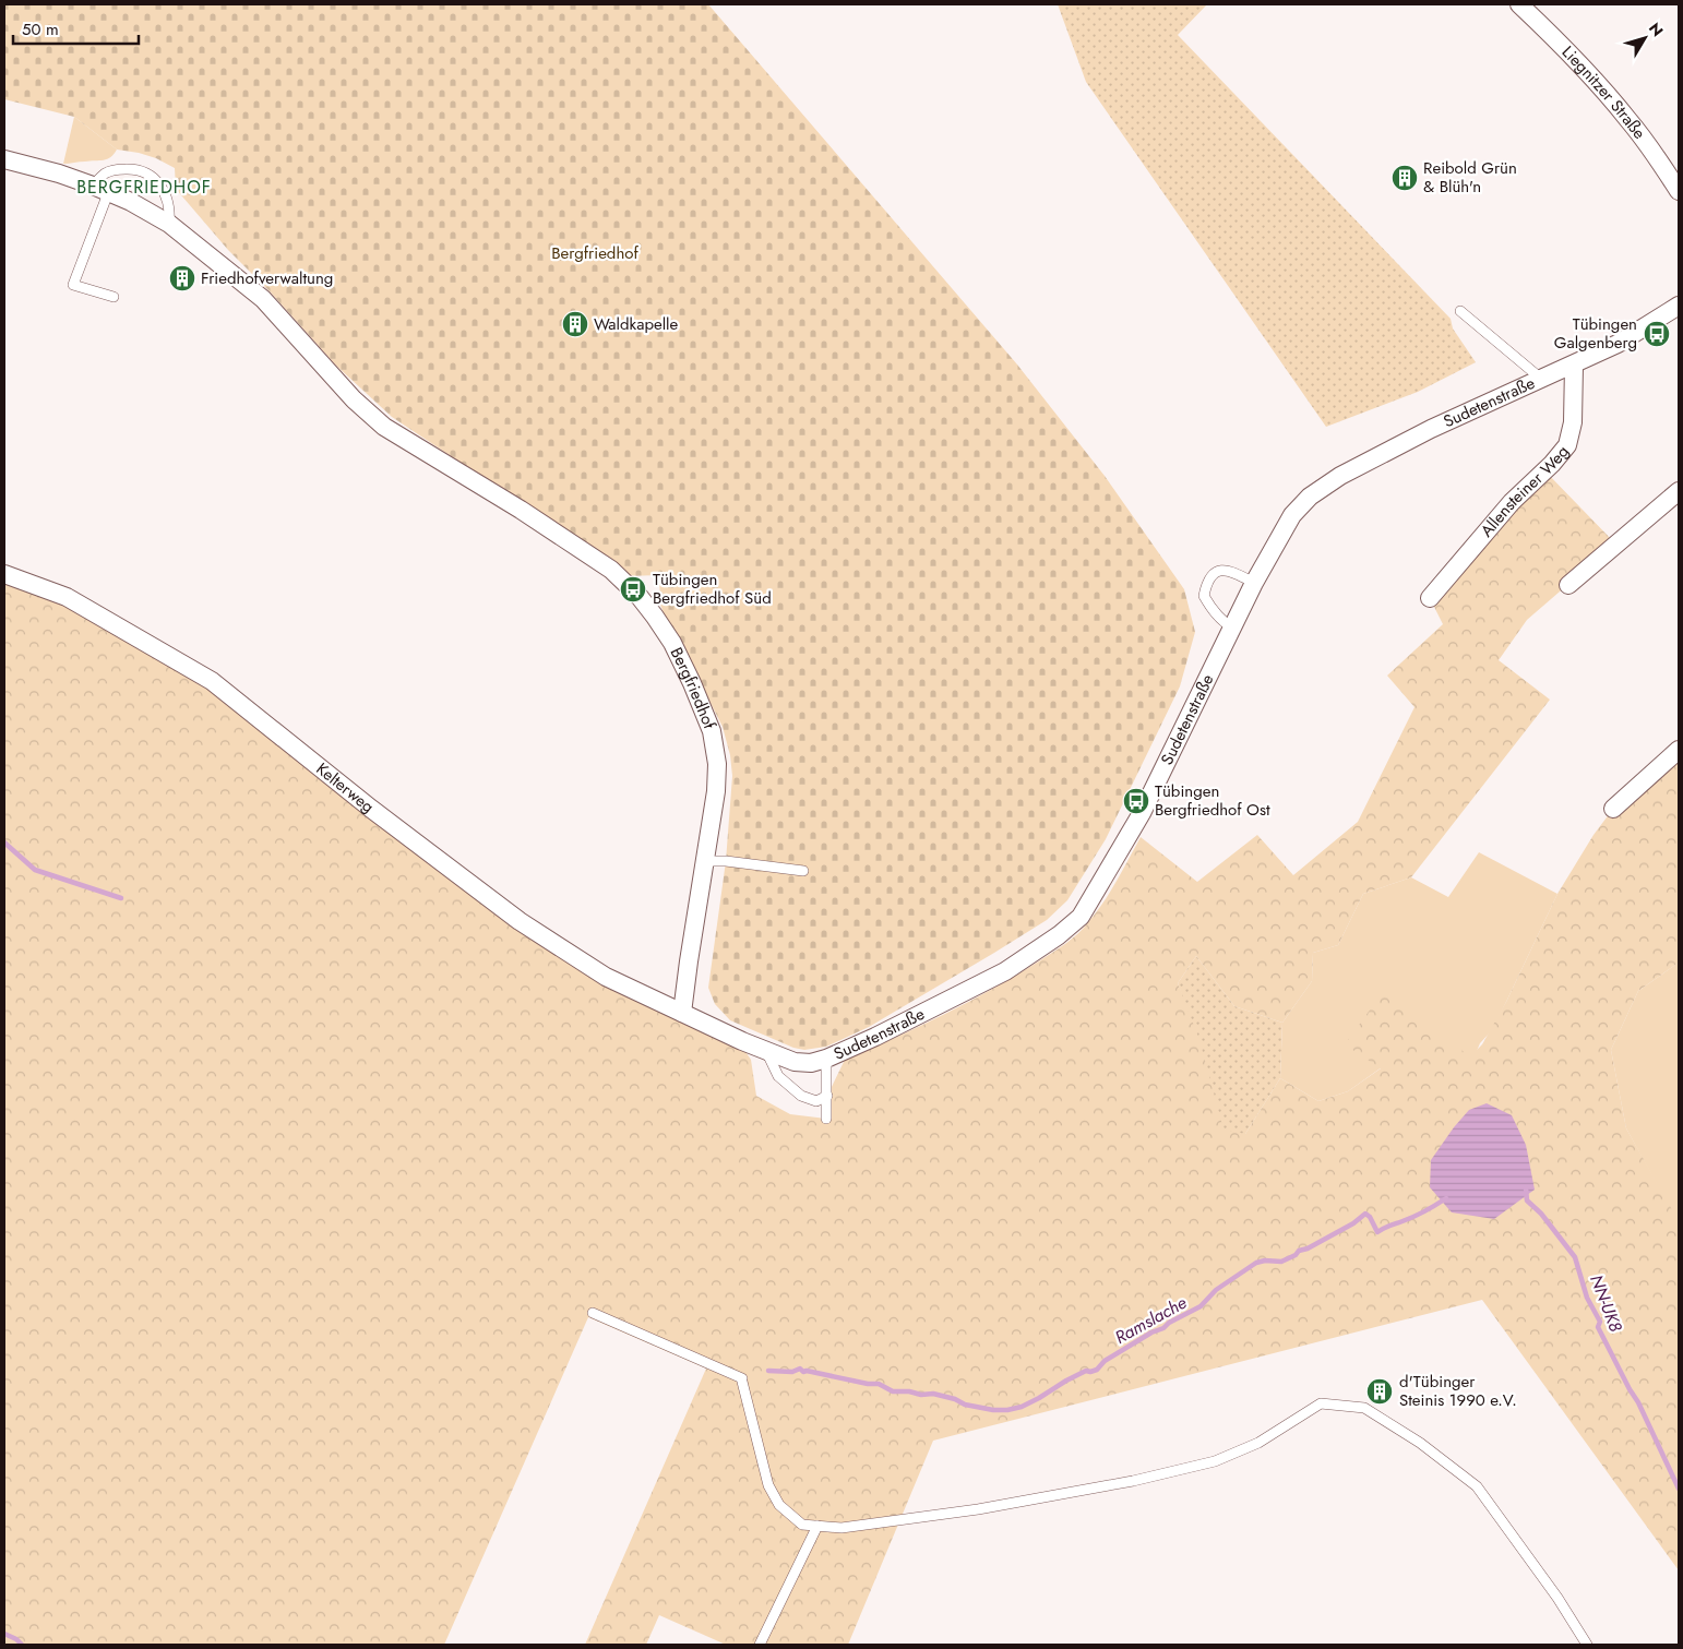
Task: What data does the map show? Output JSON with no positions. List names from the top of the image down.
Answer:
{
  "streets": {
    "street": [
      "Liegnitzer Straße",
      "Sudetenstraße",
      "Allensteiner Weg",
      "Bergfriedhof",
      "Kelterweg"
    ]
  },
  "crossings": [
    ["Sudetenstraße", "Allensteiner Weg"],
    ["Sudetenstraße", "Bergfriedhof"],
    ["Sudetenstraße", "Kelterweg"],
    ["Bergfriedhof", "Kelterweg"]
  ],
  "districts": ["BERGFRIEDHOF"],
  "water": ["NN-UK8", "Ramslache"],
  "parks": ["Bergfriedhof"],
  "places": {
    "building": [
      "Reibold Grün & Blüh'n",
      "Friedhofverwaltung",
      "Waldkapelle",
      "d'Tübinger Steinis 1990 e.V."
    ],
    "bus stop": ["Tübingen Galgenberg", "Tübingen Bergfriedhof Süd", "Tübingen Bergfriedhof Ost"]
  },
  "scale_bar": "50 m",
  "north": "top right"
}
